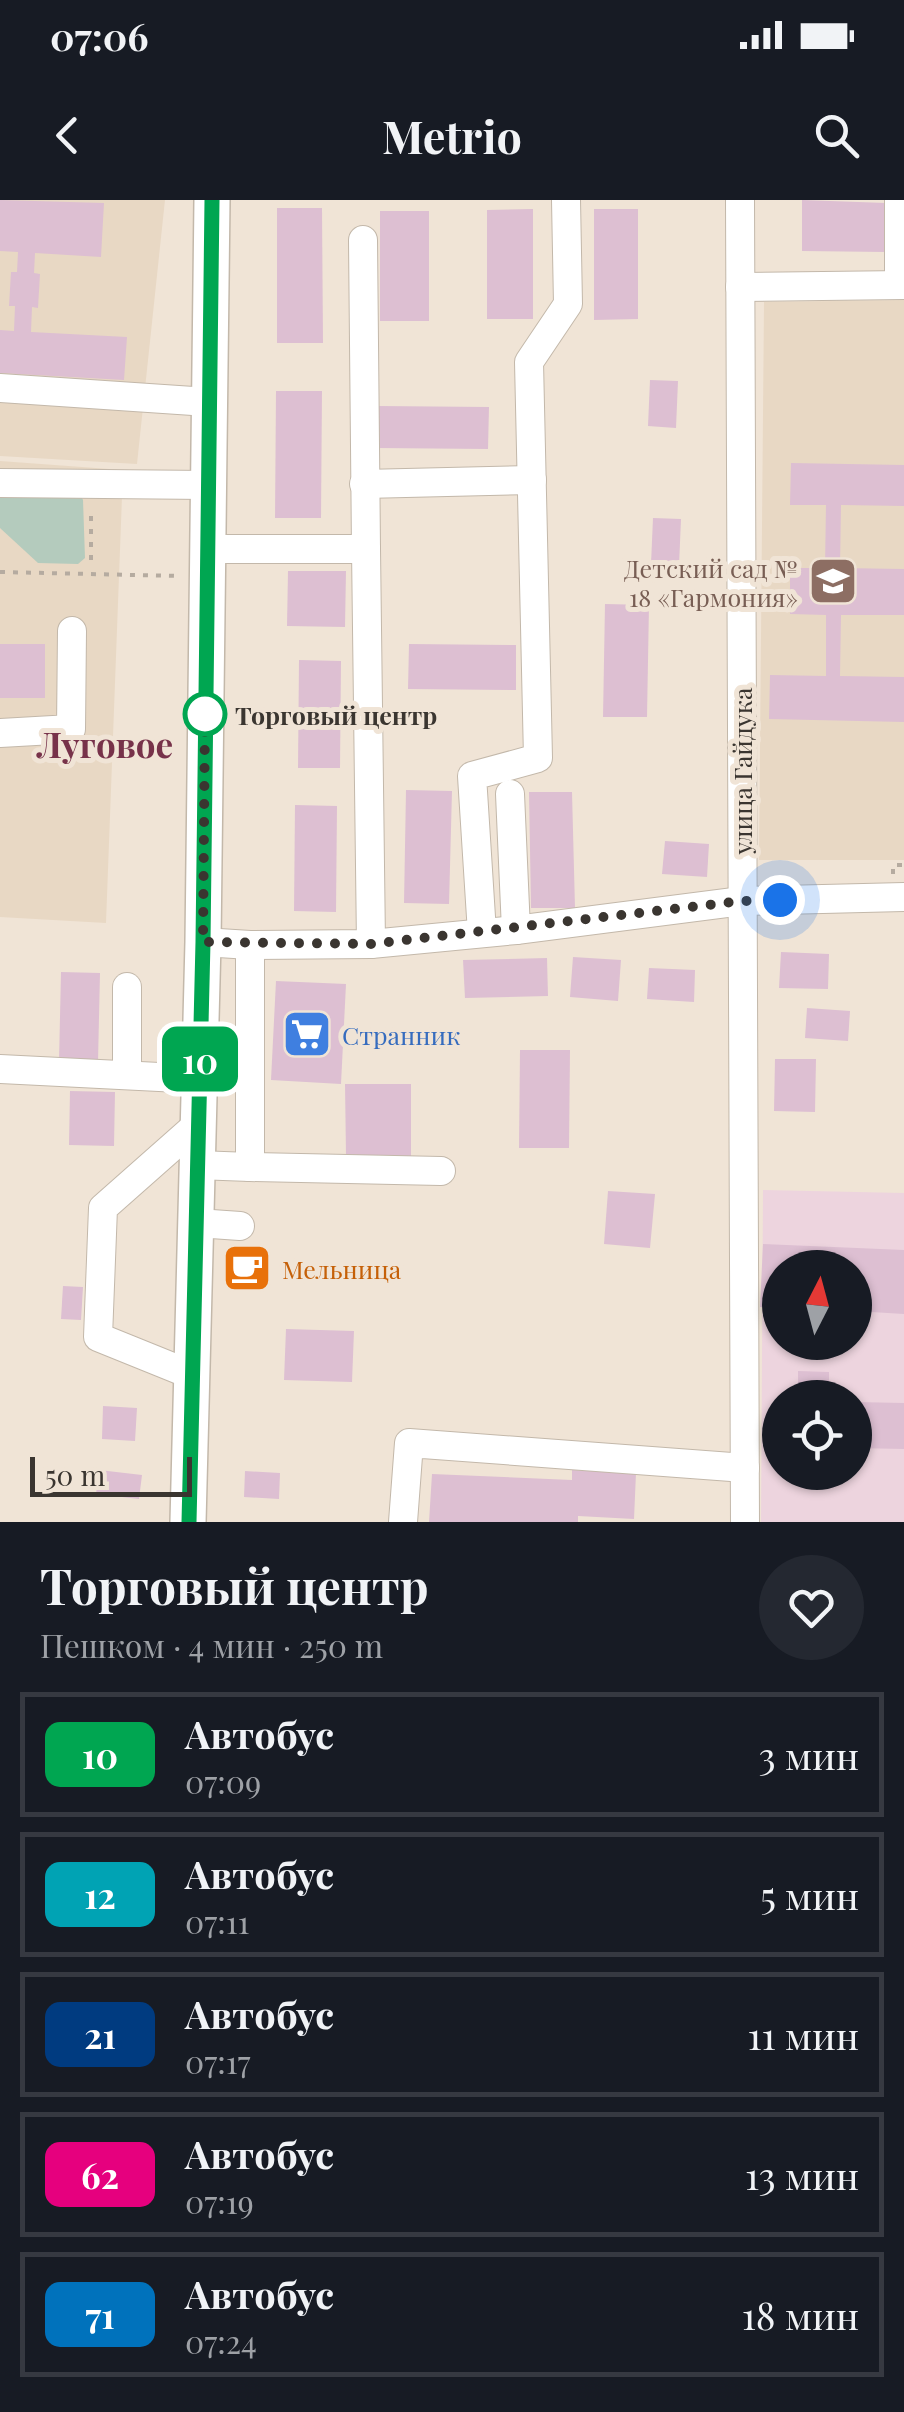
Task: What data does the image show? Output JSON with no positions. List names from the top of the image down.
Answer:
{
  "streets": {
    "street": ["улица Гайдука"]
  },
  "districts": ["Луговое"],
  "places": {
    "school or university": ["Детский сад № 18 «Гармония»"],
    "other": ["Торговый центр"],
    "supermarket": ["Странник"],
    "cafe": ["Мельница"]
  },
  "lines": ["bus line 10"],
  "scale_bar": "50 m",
  "north": "top",
  "page": {
    "status": "07:06",
    "header": "Metrio",
    "on_map": "10",
    "scale": "50 m",
    "heading": ["Торговый центр", "Пешком · 4 мин · 250 m"],
    "list": [
      {
        "mark": "10",
        "name": "Автобус",
        "note": "07:09",
        "value": "3 мин"
      },
      {
        "mark": "12",
        "name": "Автобус",
        "note": "07:11",
        "value": "5 мин"
      },
      {
        "mark": "21",
        "name": "Автобус",
        "note": "07:17",
        "value": "11 мин"
      },
      {
        "mark": "62",
        "name": "Автобус",
        "note": "07:19",
        "value": "13 мин"
      },
      {
        "mark": "71",
        "name": "Автобус",
        "note": "07:24",
        "value": "18 мин"
      }
    ]
  }
}
